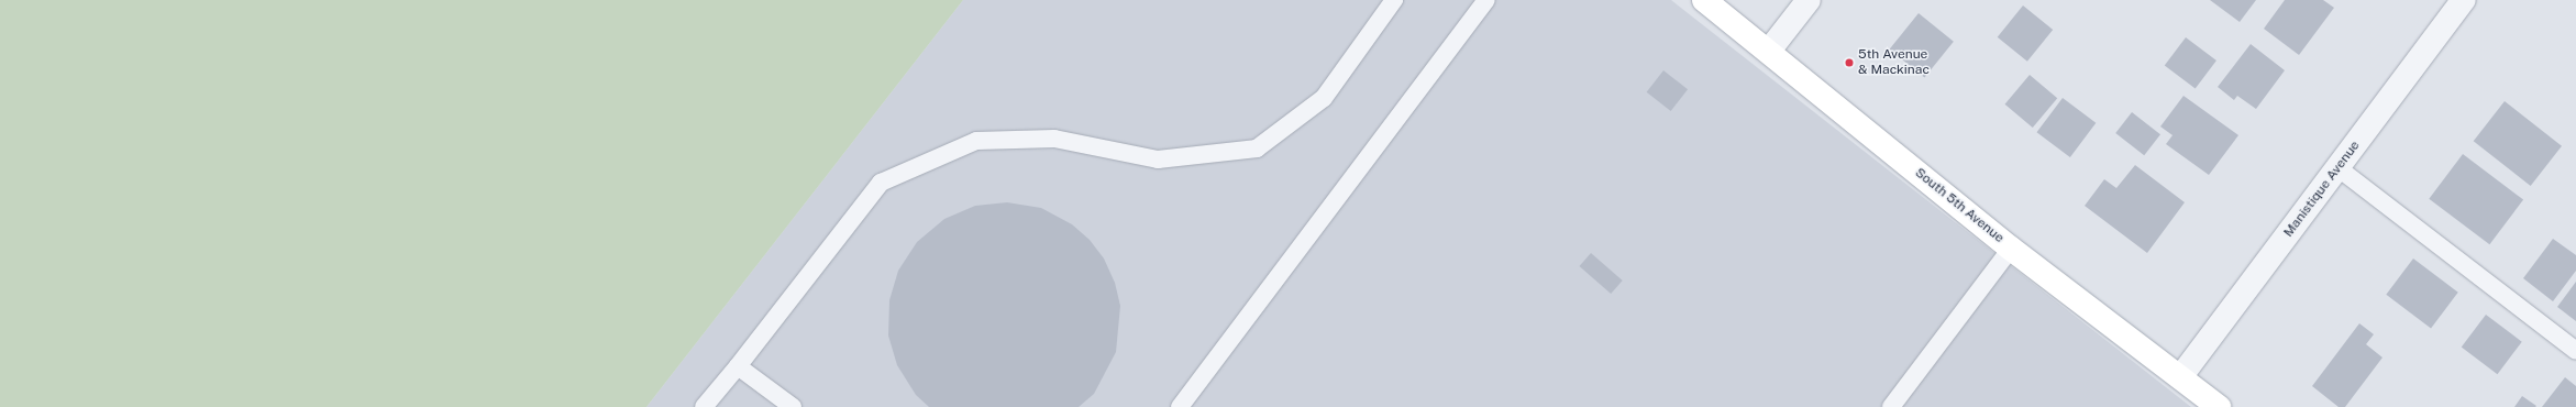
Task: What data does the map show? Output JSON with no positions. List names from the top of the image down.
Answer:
{
  "streets": {
    "street": ["Manistique Avenue", "South 5th Avenue"]
  },
  "crossings": [
    ["Manistique Avenue", "South 5th Avenue"]
  ],
  "places": ["5th Avenue & Mackinac"]
}
